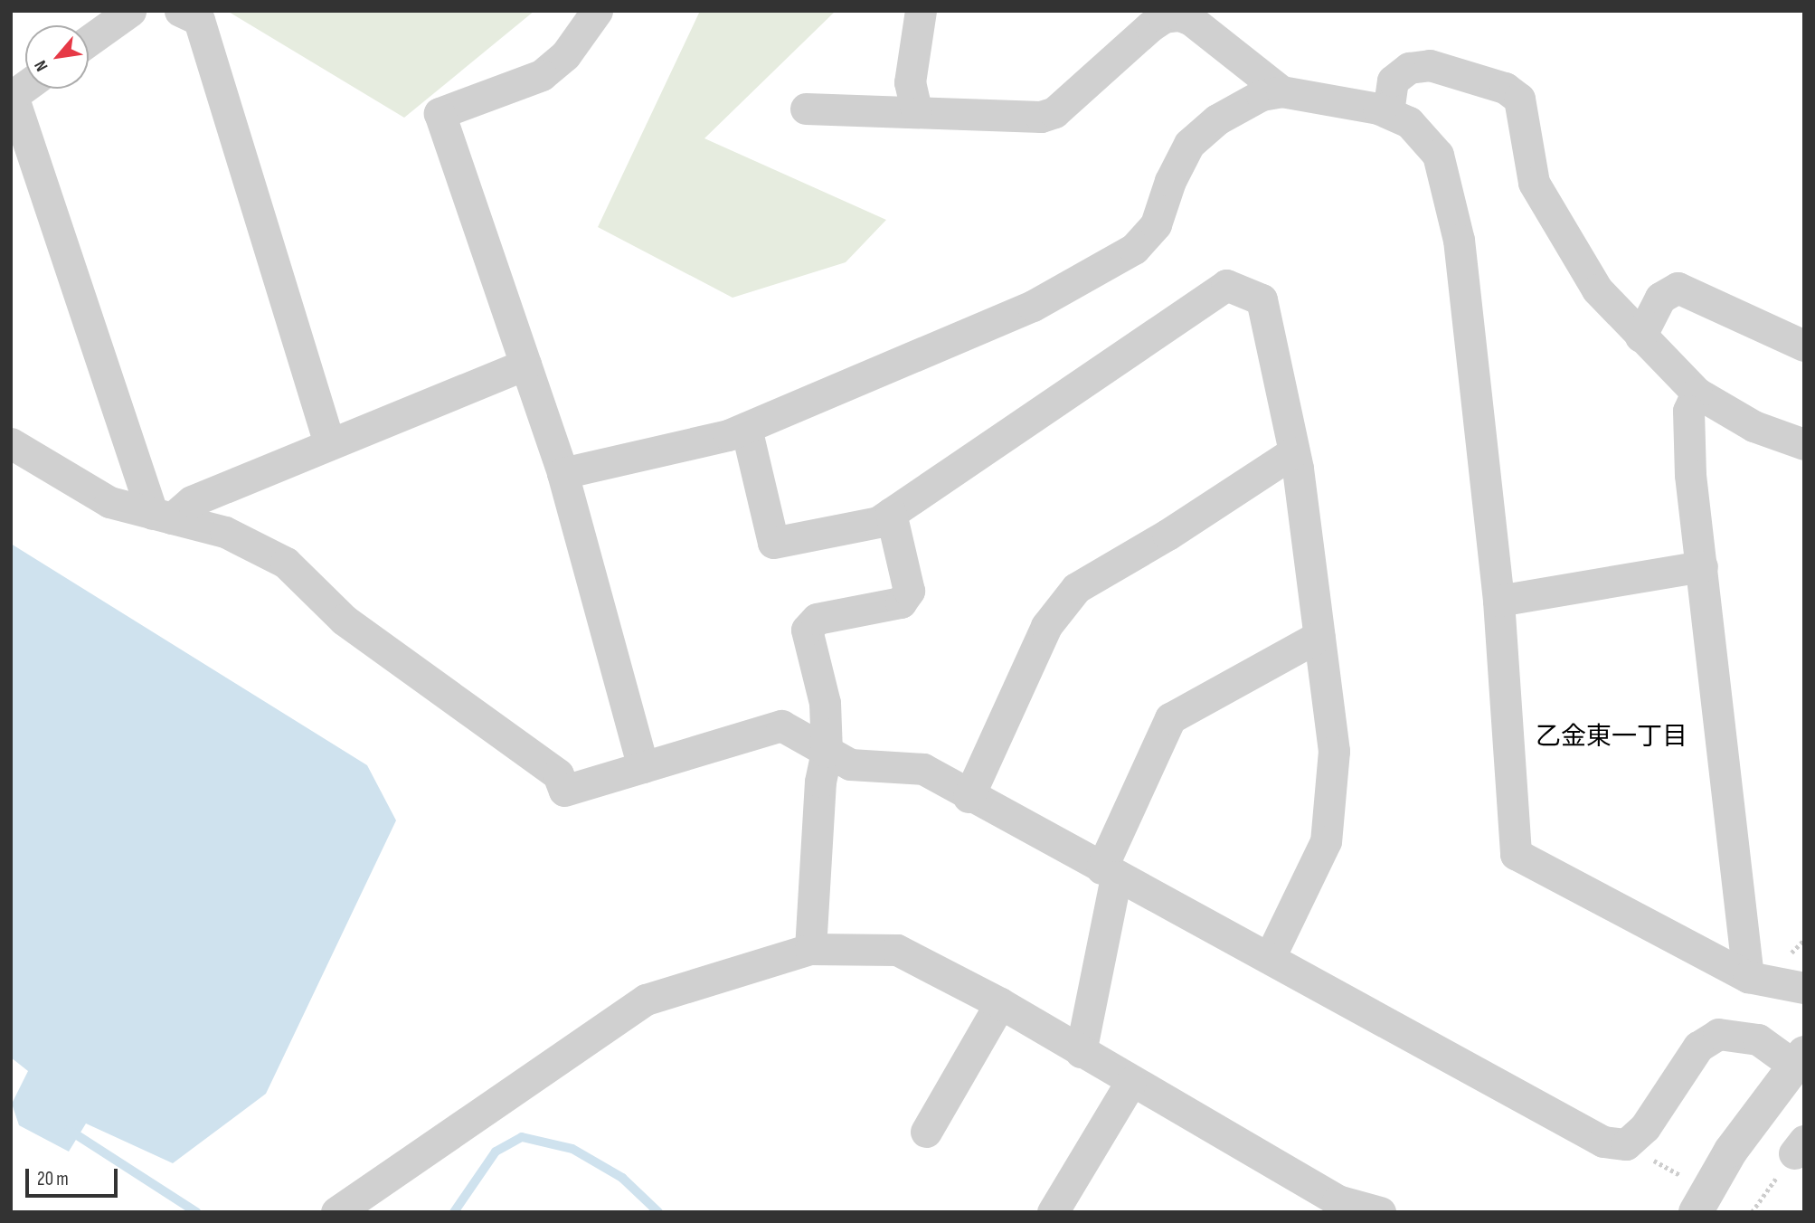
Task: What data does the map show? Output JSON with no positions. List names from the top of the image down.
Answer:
{
  "districts": ["乙金東一丁目"],
  "scale_bar": "20 m",
  "north": "bottom left"
}
